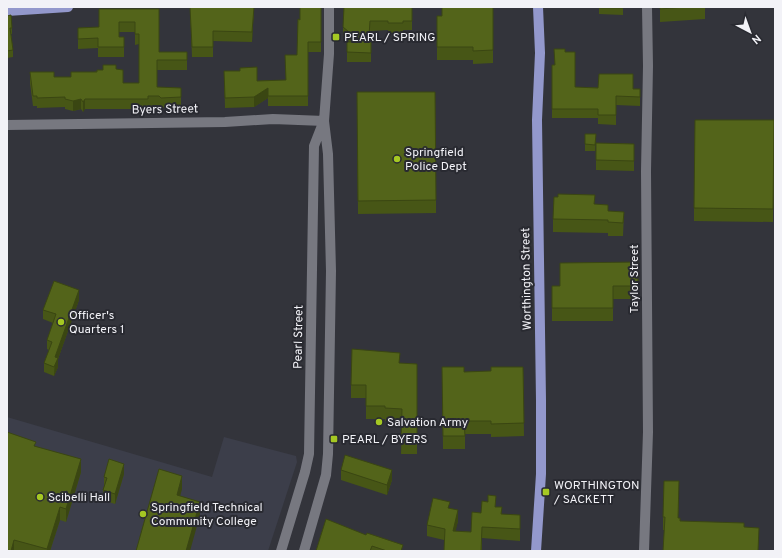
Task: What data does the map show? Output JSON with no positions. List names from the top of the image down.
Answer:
{
  "streets": {
    "main road": ["Worthington Street"],
    "street": ["Byers Street", "Taylor Street", "Pearl Street"]
  },
  "crossings": [
    ["Byers Street", "Pearl Street"]
  ],
  "places": {
    "transit": ["PEARL / SPRING", "PEARL / BYERS", "WORTHINGTON / SACKETT"],
    "other": [
      "Springfield Police Dept",
      "Officer's Quarters 1",
      "Salvation Army",
      "Scibelli Hall",
      "Springfield Technical Community College"
    ]
  },
  "north": "bottom right"
}
